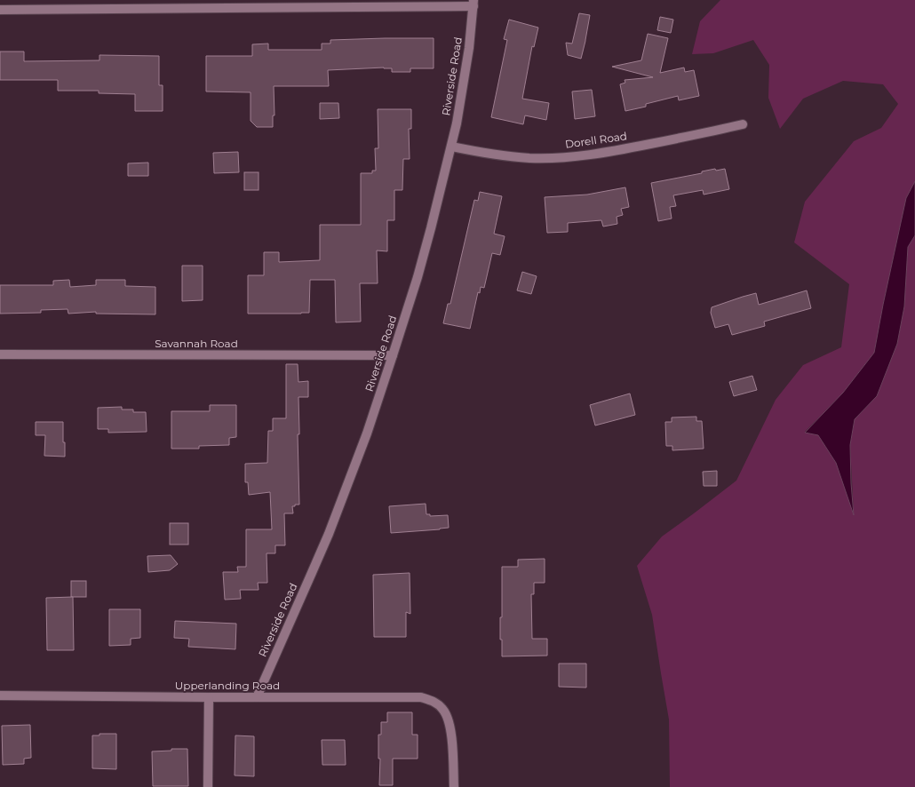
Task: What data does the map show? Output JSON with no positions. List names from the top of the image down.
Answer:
{
  "streets": {
    "street": [
      "Riverside Road",
      "Dorell Road",
      "Savannah Road",
      "Upperlanding Road"
    ]
  },
  "crossings": [
    ["Riverside Road", "Dorell Road"],
    ["Riverside Road", "Savannah Road"],
    ["Riverside Road", "Upperlanding Road"]
  ]
}
